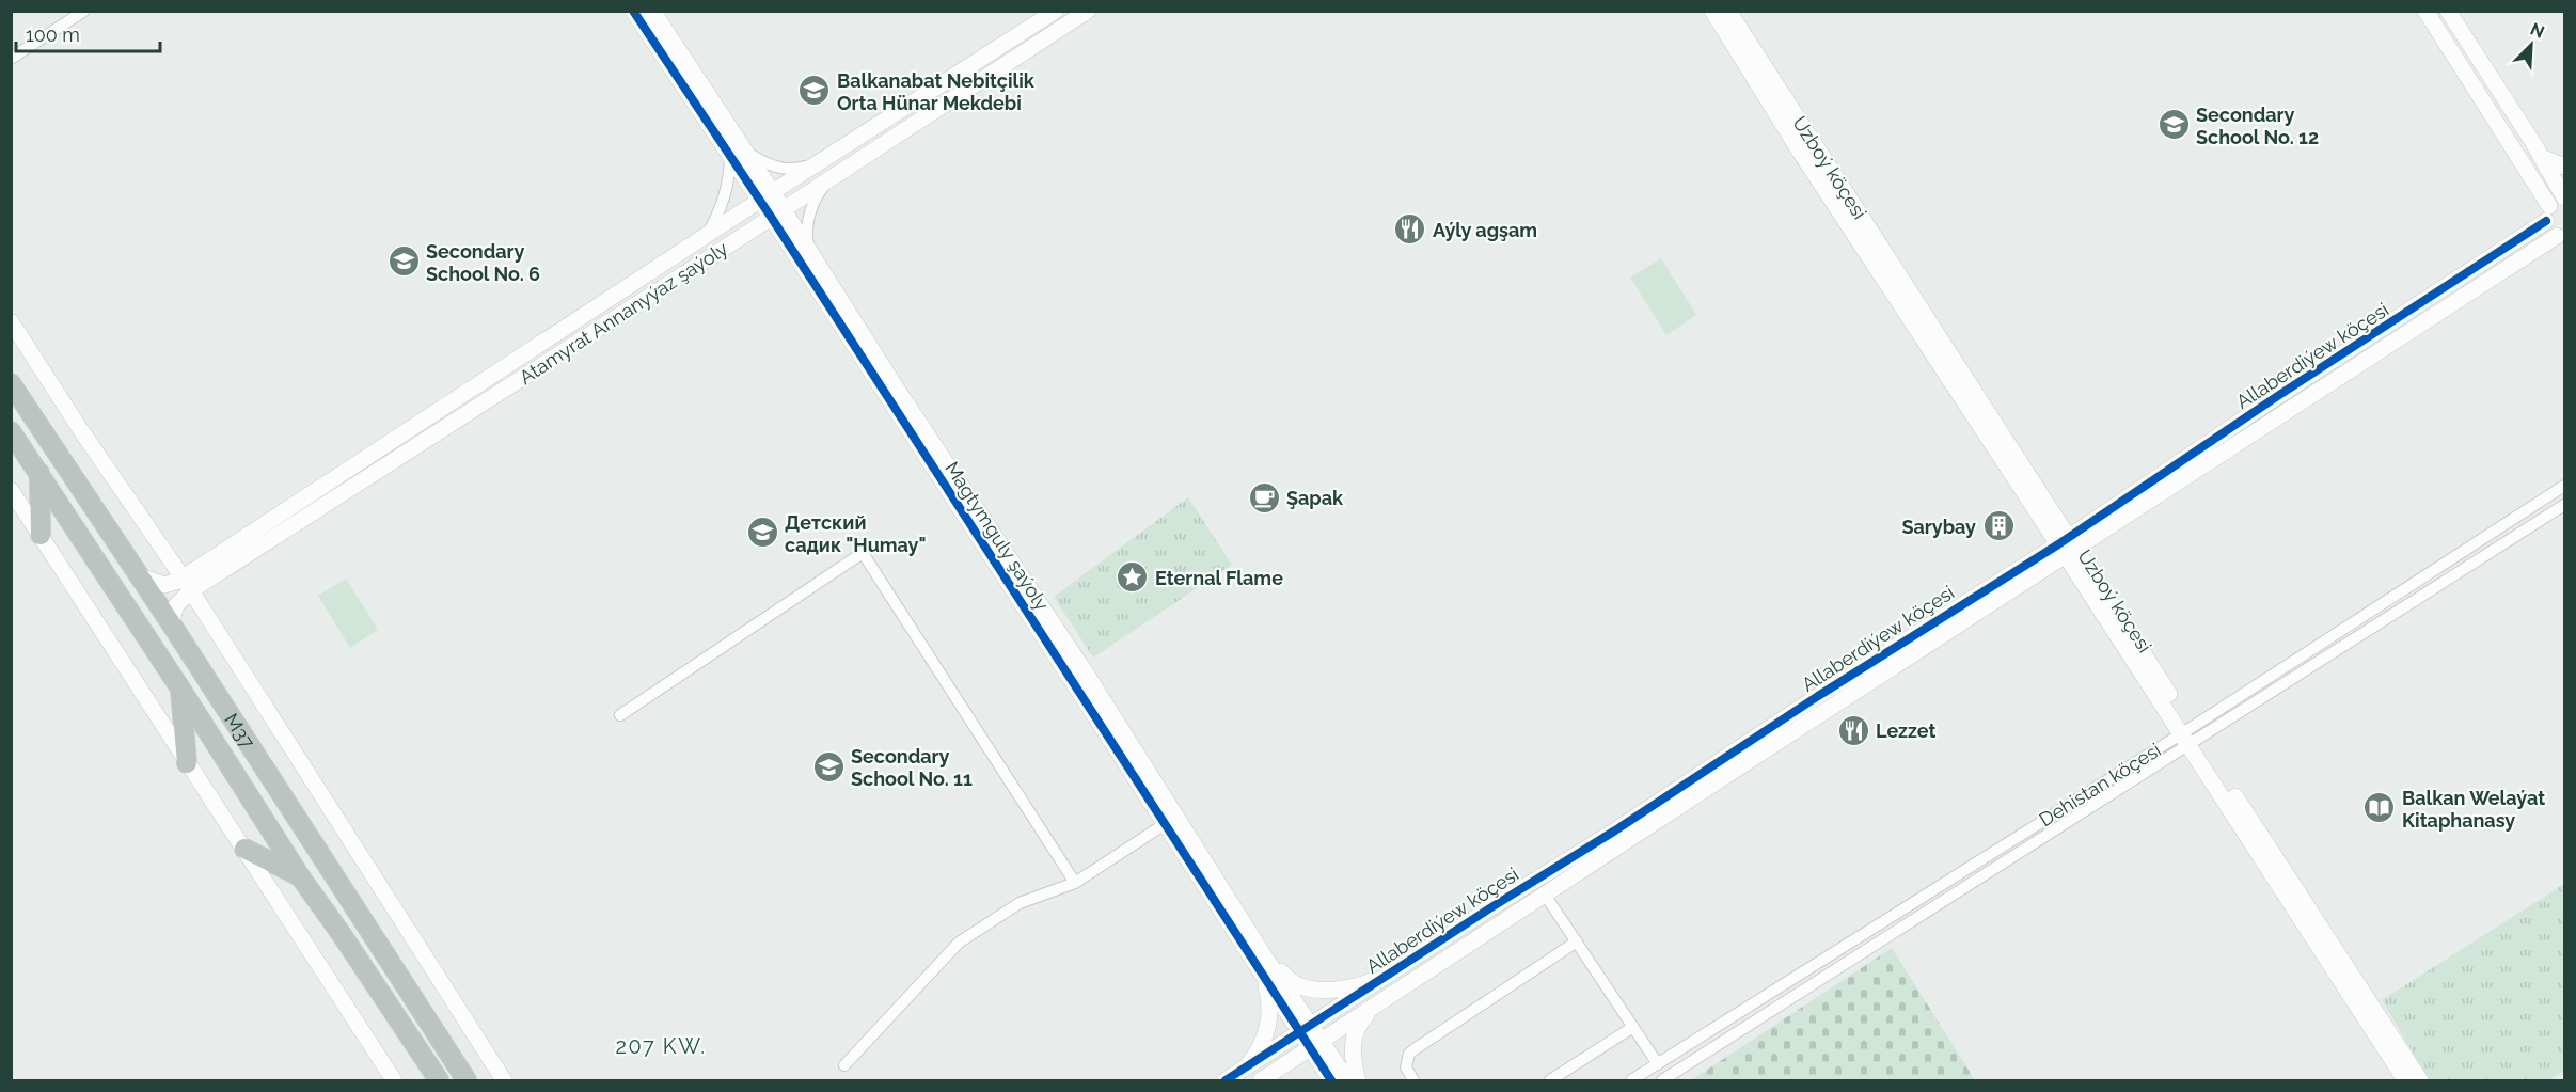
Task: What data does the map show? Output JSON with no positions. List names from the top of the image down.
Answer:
{
  "streets": {
    "highway": ["M37"],
    "street": [
      "Uzboý köçesi",
      "Atamyrat Annanyýaz şaýoly",
      "Allaberdiýew köçesi",
      "Magtymguly şaýoly",
      "Dehistan köçesi"
    ]
  },
  "crossings": [
    ["Uzboý köçesi", "Allaberdiýew köçesi"],
    ["Uzboý köçesi", "Dehistan köçesi"],
    ["Atamyrat Annanyýaz şaýoly", "Magtymguly şaýoly"],
    ["Atamyrat Annanyýaz şaýoly", "M37"],
    ["Allaberdiýew köçesi", "Magtymguly şaýoly"]
  ],
  "districts": ["207 KW."],
  "places": {
    "school or university": [
      "Balkanabat Nebitçilik Orta Hünar Mekdebi",
      "Secondary School No. 12",
      "Secondary School No. 6",
      "Детский садик \"Humay\"",
      "Secondary School No. 11"
    ],
    "restaurant": ["Aýly agşam", "Lezzet"],
    "cafe": ["Şapak"],
    "building": ["Sarybay"],
    "place": ["Eternal Flame"],
    "library": ["Balkan Welaýat Kitaphanasy"]
  },
  "scale_bar": "100 m",
  "north": "top right"
}
